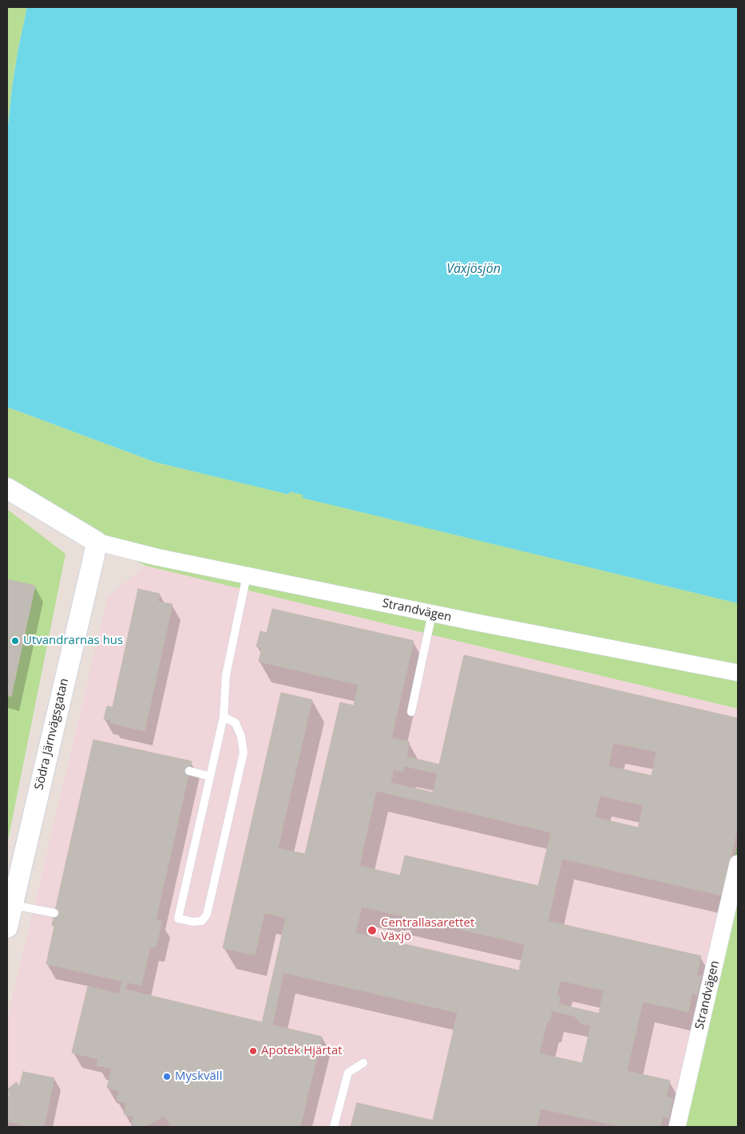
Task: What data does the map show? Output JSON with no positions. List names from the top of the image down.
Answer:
{
  "streets": {
    "street": ["Strandvägen", "Södra Järnvägsgatan"]
  },
  "crossings": [
    ["Strandvägen", "Södra Järnvägsgatan"]
  ],
  "water": ["Växjösjön"],
  "places": [
    "Utvandrarnas hus",
    "Centrallasarettet Växjö",
    "Apotek Hjärtat",
    "Myskväll"
  ]
}
